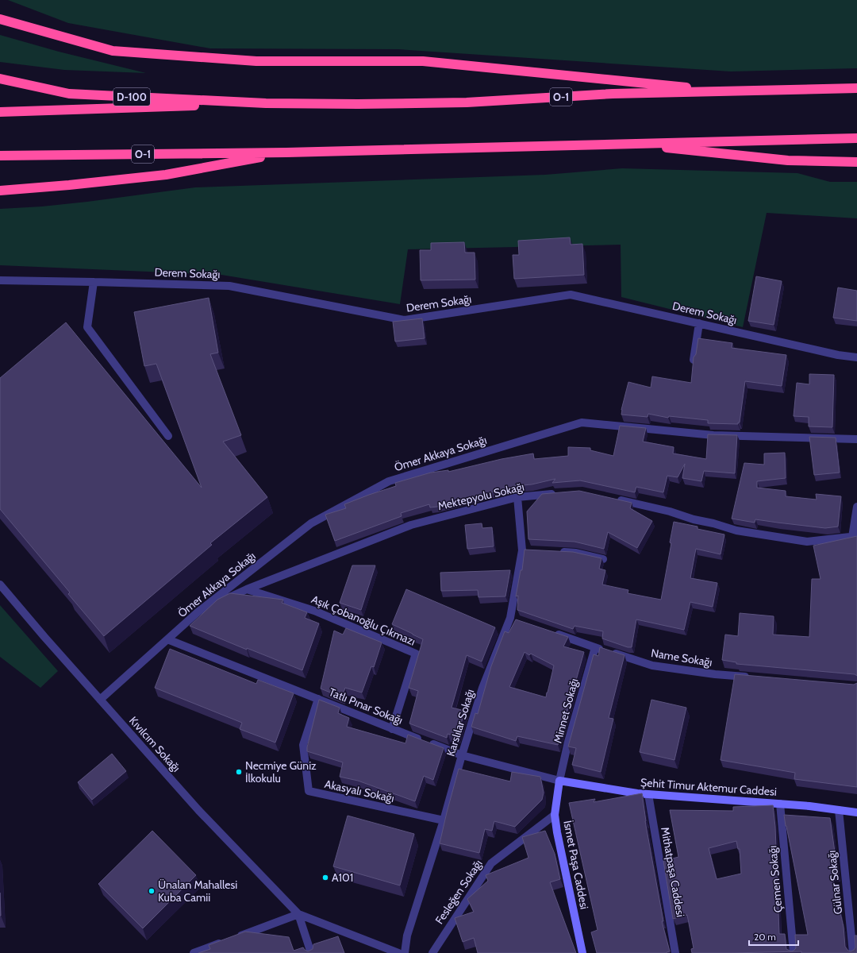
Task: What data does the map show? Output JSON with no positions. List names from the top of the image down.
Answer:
{
  "streets": {
    "highway": ["D-100", "O-1"],
    "street": [
      "Derem Sokağı",
      "Ömer Akkaya Sokağı",
      "Mektepyolu Sokağı",
      "Aşık Çobanoğlu Çıkmazı",
      "Name Sokağı",
      "Tatlı Pınar Sokağı",
      "Minnet Sokağı",
      "Karslılar Sokağı",
      "Kıvılcım Sokağı",
      "Şehit Timur Aktemur Caddesi",
      "Akasyalı Sokağı",
      "İsmet Paşa Caddesi",
      "Mithatpaşa Caddesi",
      "Çemen Sokağı",
      "Gülnar Sokağı",
      "Fesleğen Sokağı"
    ]
  },
  "crossings": [
    ["D-100", "O-1"],
    ["Ömer Akkaya Sokağı", "Mektepyolu Sokağı"],
    ["Ömer Akkaya Sokağı", "Tatlı Pınar Sokağı"],
    ["Ömer Akkaya Sokağı", "Kıvılcım Sokağı"],
    ["Mektepyolu Sokağı", "Aşık Çobanoğlu Çıkmazı"],
    ["Mektepyolu Sokağı", "Karslılar Sokağı"],
    ["Aşık Çobanoğlu Çıkmazı", "Tatlı Pınar Sokağı"],
    ["Name Sokağı", "Minnet Sokağı"],
    ["Tatlı Pınar Sokağı", "Minnet Sokağı"],
    ["Tatlı Pınar Sokağı", "Karslılar Sokağı"],
    ["Tatlı Pınar Sokağı", "Şehit Timur Aktemur Caddesi"],
    ["Tatlı Pınar Sokağı", "Akasyalı Sokağı"],
    ["Tatlı Pınar Sokağı", "İsmet Paşa Caddesi"],
    ["Minnet Sokağı", "Şehit Timur Aktemur Caddesi"],
    ["Minnet Sokağı", "İsmet Paşa Caddesi"],
    ["Karslılar Sokağı", "Akasyalı Sokağı"],
    ["Şehit Timur Aktemur Caddesi", "İsmet Paşa Caddesi"],
    ["Şehit Timur Aktemur Caddesi", "Mithatpaşa Caddesi"],
    ["Şehit Timur Aktemur Caddesi", "Çemen Sokağı"],
    ["Şehit Timur Aktemur Caddesi", "Gülnar Sokağı"],
    ["İsmet Paşa Caddesi", "Fesleğen Sokağı"]
  ],
  "places": ["Necmiye Güniz İlkokulu", "A101", "Ünalan Mahallesi Kuba Camii"],
  "scale_bar": "20 m"
}
